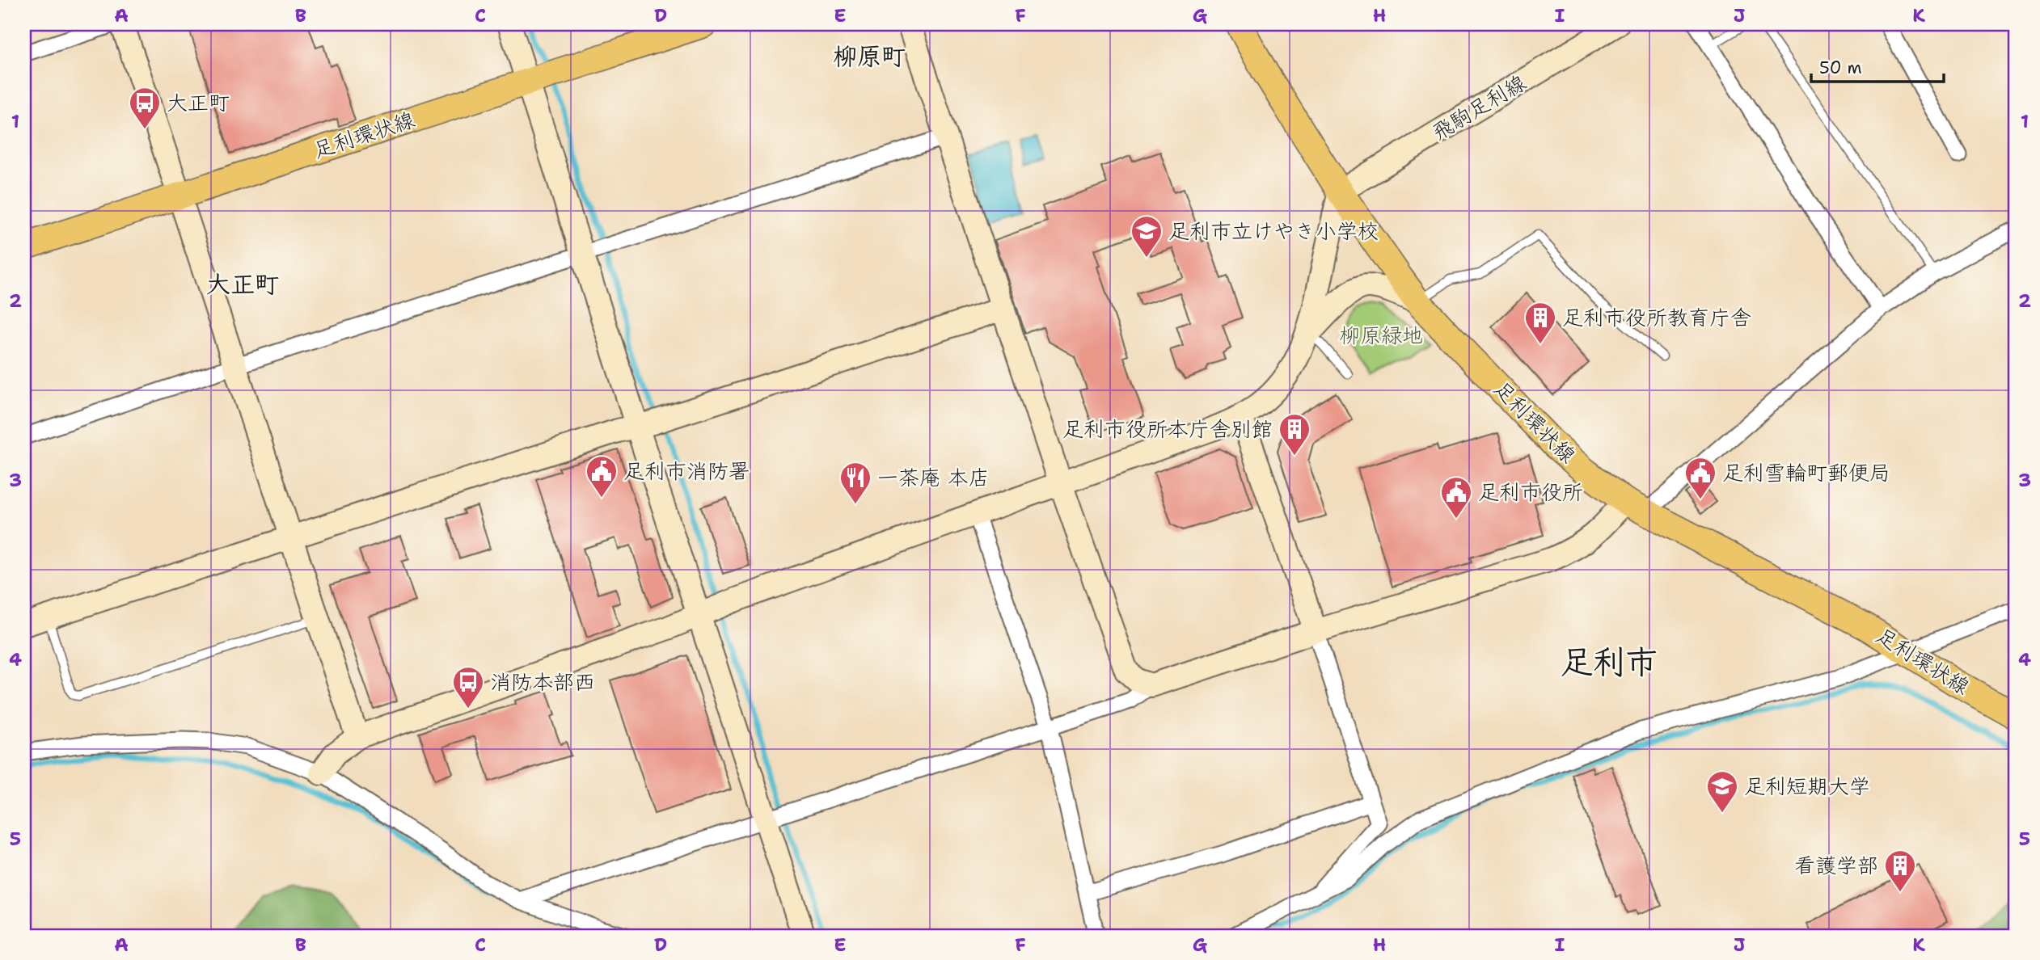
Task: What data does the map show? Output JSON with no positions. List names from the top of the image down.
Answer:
{
  "streets": {
    "main road": ["足利環状線"],
    "street": ["飛駒足利線"]
  },
  "crossings": [
    ["飛駒足利線", "足利環状線"]
  ],
  "districts": ["柳原町", "大正町", "足利市"],
  "parks": ["柳原緑地"],
  "places": {
    "bus stop": ["大正町", "消防本部西"],
    "school or university": ["足利市立けやき小学校", "足利短期大学"],
    "building": ["足利市役所教育庁舎", "足利市役所本庁舎別館", "看護学部"],
    "public building": ["足利市消防署", "足利雪輪町郵便局", "足利市役所"],
    "restaurant": ["一茶庵 本店"]
  },
  "scale_bar": "50 m",
  "grid": {
    "columns": [
      "A",
      "B",
      "C",
      "D",
      "E",
      "F",
      "G",
      "H",
      "I",
      "J",
      "K"
    ],
    "rows": [
      "1",
      "2",
      "3",
      "4",
      "5"
    ]
  }
}
